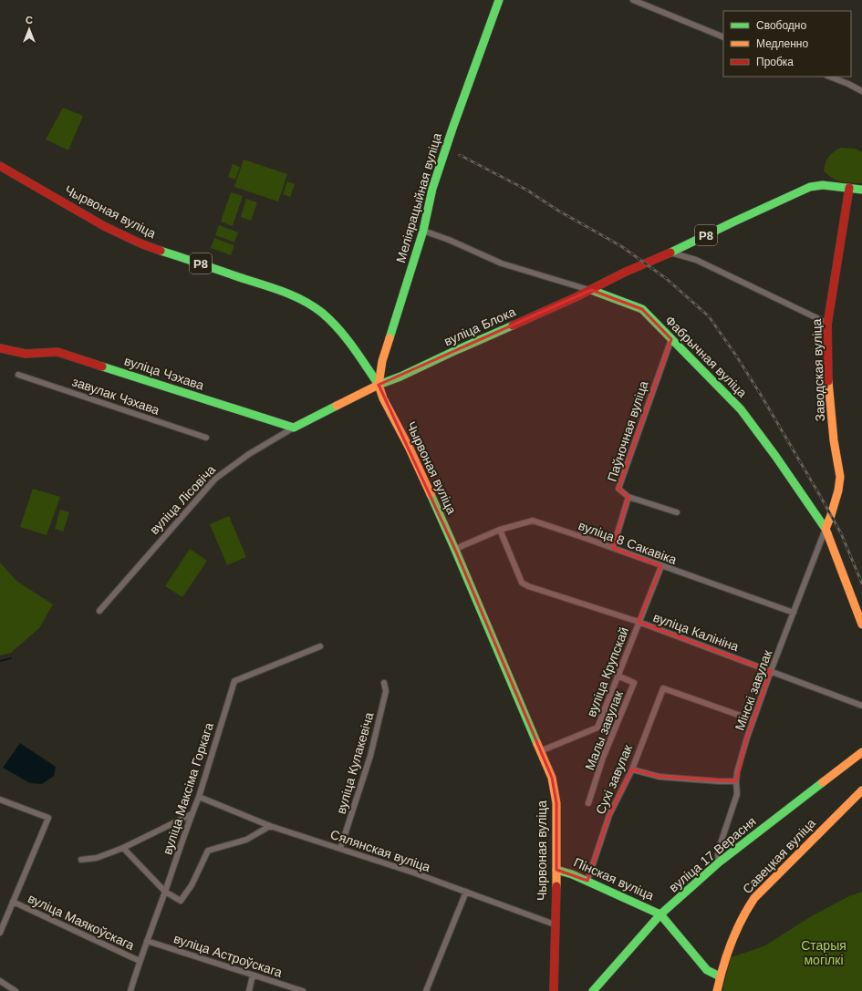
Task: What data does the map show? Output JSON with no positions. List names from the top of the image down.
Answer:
{
  "streets": {
    "street": [
      "Меліярацыйная вуліца",
      "Чырвоная вуліца",
      "Р8",
      "вуліца Блока",
      "Фабрычная вуліца",
      "Заводская вуліца",
      "вуліца Чэхава",
      "завулак Чэхава",
      "Паўночная вуліца",
      "вуліца Лісовіча",
      "вуліца 8 Сакавіка",
      "вуліца Калініна",
      "вуліца Крупскай",
      "Мінскі завулак",
      "Малы завулак",
      "вуліца Кулакевіча",
      "Сухі завулак",
      "вуліца Максіма Горкага",
      "Сялянская вуліца",
      "вуліца 17 Верасня",
      "Савецкая вуліца",
      "Пінская вуліца",
      "вуліца Маякоўскага",
      "вуліца Астроўскага"
    ]
  },
  "crossings": [
    ["Меліярацыйная вуліца", "Чырвоная вуліца"],
    ["Меліярацыйная вуліца", "вуліца Блока"],
    ["Меліярацыйная вуліца", "Фабрычная вуліца"],
    ["Меліярацыйная вуліца", "вуліца Лісовіча"],
    ["Чырвоная вуліца", "вуліца Блока"],
    ["Чырвоная вуліца", "вуліца Лісовіча"],
    ["Чырвоная вуліца", "вуліца 8 Сакавіка"],
    ["Чырвоная вуліца", "вуліца Крупскай"],
    ["Чырвоная вуліца", "Сялянская вуліца"],
    ["Чырвоная вуліца", "Пінская вуліца"],
    ["Р8", "вуліца Блока"],
    ["Р8", "Фабрычная вуліца"],
    ["Р8", "Заводская вуліца"],
    ["вуліца Блока", "Фабрычная вуліца"],
    ["вуліца Блока", "вуліца Лісовіча"],
    ["Фабрычная вуліца", "Заводская вуліца"],
    ["Фабрычная вуліца", "Паўночная вуліца"],
    ["Фабрычная вуліца", "Мінскі завулак"],
    ["Заводская вуліца", "Мінскі завулак"],
    ["вуліца Чэхава", "вуліца Лісовіча"],
    ["Паўночная вуліца", "вуліца 8 Сакавіка"],
    ["вуліца 8 Сакавіка", "вуліца Калініна"],
    ["вуліца 8 Сакавіка", "вуліца Крупскай"],
    ["вуліца 8 Сакавіка", "Мінскі завулак"],
    ["вуліца Калініна", "вуліца Крупскай"],
    ["вуліца Калініна", "Мінскі завулак"],
    ["вуліца Крупскай", "Малы завулак"],
    ["Мінскі завулак", "Сухі завулак"],
    ["Мінскі завулак", "вуліца 17 Верасня"],
    ["вуліца Кулакевіча", "Сялянская вуліца"],
    ["Сухі завулак", "Пінская вуліца"],
    ["вуліца Максіма Горкага", "Сялянская вуліца"],
    ["вуліца Максіма Горкага", "вуліца Маякоўскага"],
    ["вуліца Максіма Горкага", "вуліца Астроўскага"],
    ["вуліца 17 Верасня", "Пінская вуліца"],
    ["Савецкая вуліца", "Пінская вуліца"]
  ],
  "parks": ["Старыя могілкі"],
  "legend": ["Свободно", "Медленно", "Пробка"],
  "north": "top"
}
